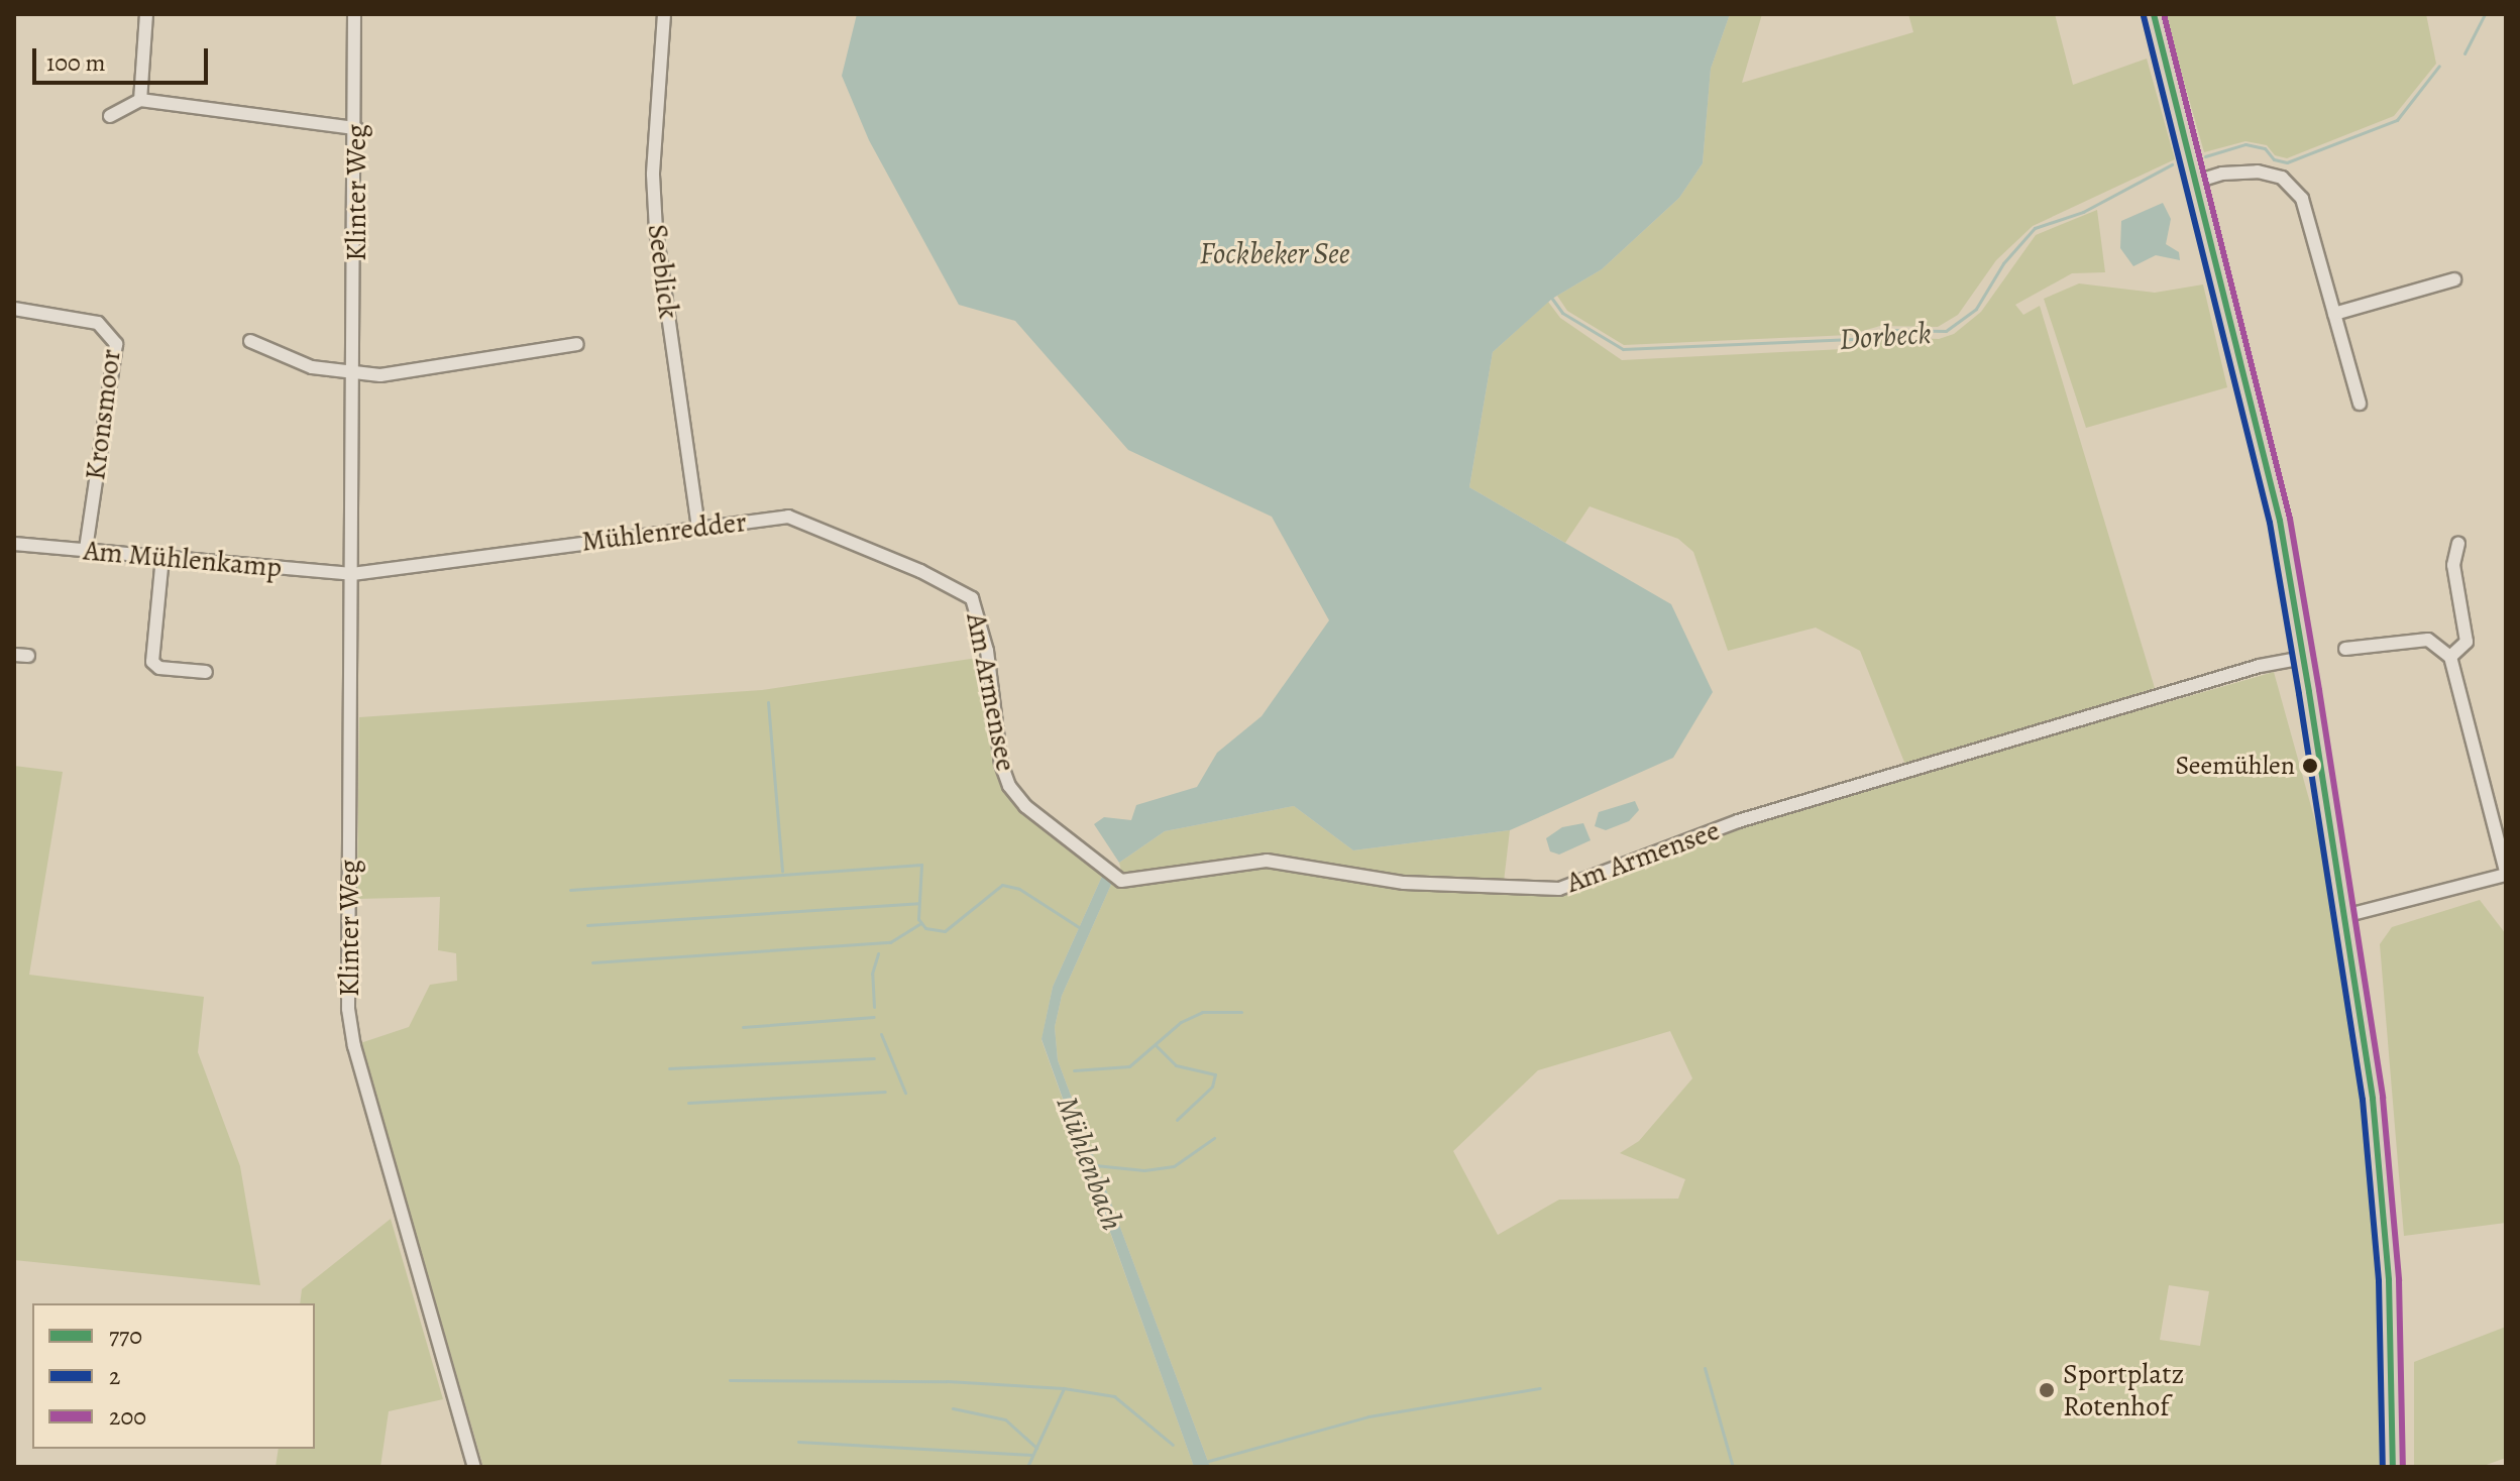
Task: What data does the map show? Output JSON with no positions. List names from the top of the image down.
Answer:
{
  "streets": {
    "street": [
      "Klinter Weg",
      "Seeblick",
      "Kronsmoor",
      "Mühlenredder",
      "Am Mühlenkamp",
      "Am Armensee"
    ]
  },
  "crossings": [
    ["Klinter Weg", "Mühlenredder"],
    ["Klinter Weg", "Am Mühlenkamp"],
    ["Seeblick", "Mühlenredder"],
    ["Kronsmoor", "Am Mühlenkamp"],
    ["Mühlenredder", "Am Mühlenkamp"],
    ["Mühlenredder", "Am Armensee"]
  ],
  "water": ["Fockbeker See", "Dorbeck", "Mühlenbach"],
  "places": ["Seemühlen", "Sportplatz Rotenhof"],
  "lines": ["transit line 770", "transit line 200", "transit line 2"],
  "legend": ["770", "2", "200"],
  "scale_bar": "100 m"
}
